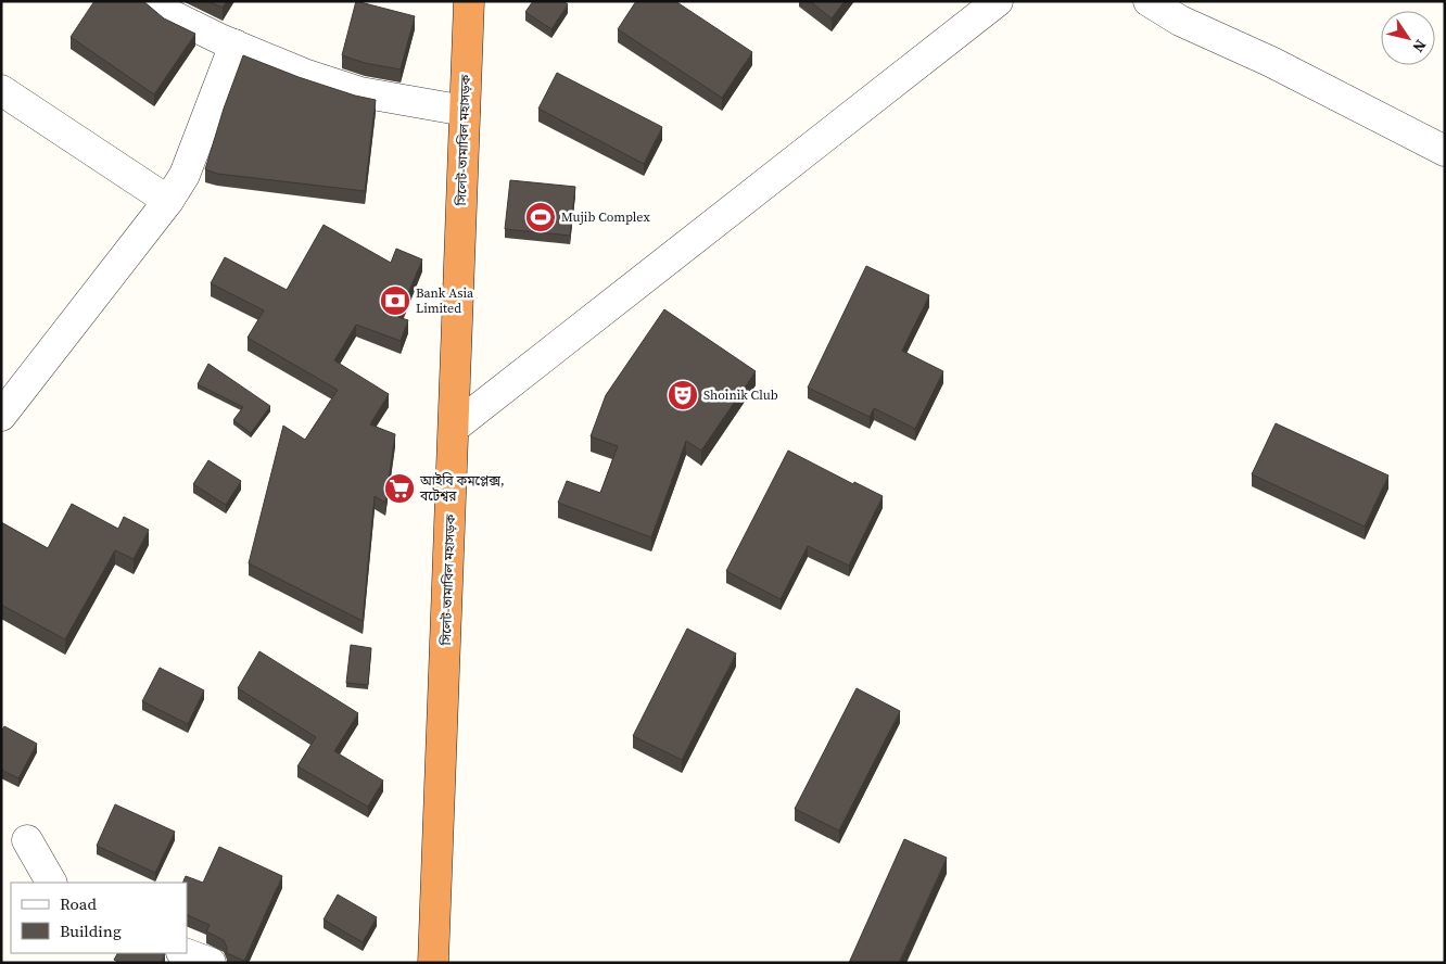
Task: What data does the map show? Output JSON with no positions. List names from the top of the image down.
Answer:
{
  "streets": {
    "highway": ["সিলেট-তামাবিল মহাসড়ক"]
  },
  "places": {
    "sports": ["Mujib Complex"],
    "bank": ["Bank Asia Limited"],
    "theatre": ["Shoinik Club"],
    "supermarket": ["আইবি কমপ্লেক্স, বটেশ্বর"]
  },
  "legend": ["Road", "Building"],
  "north": "bottom right"
}
